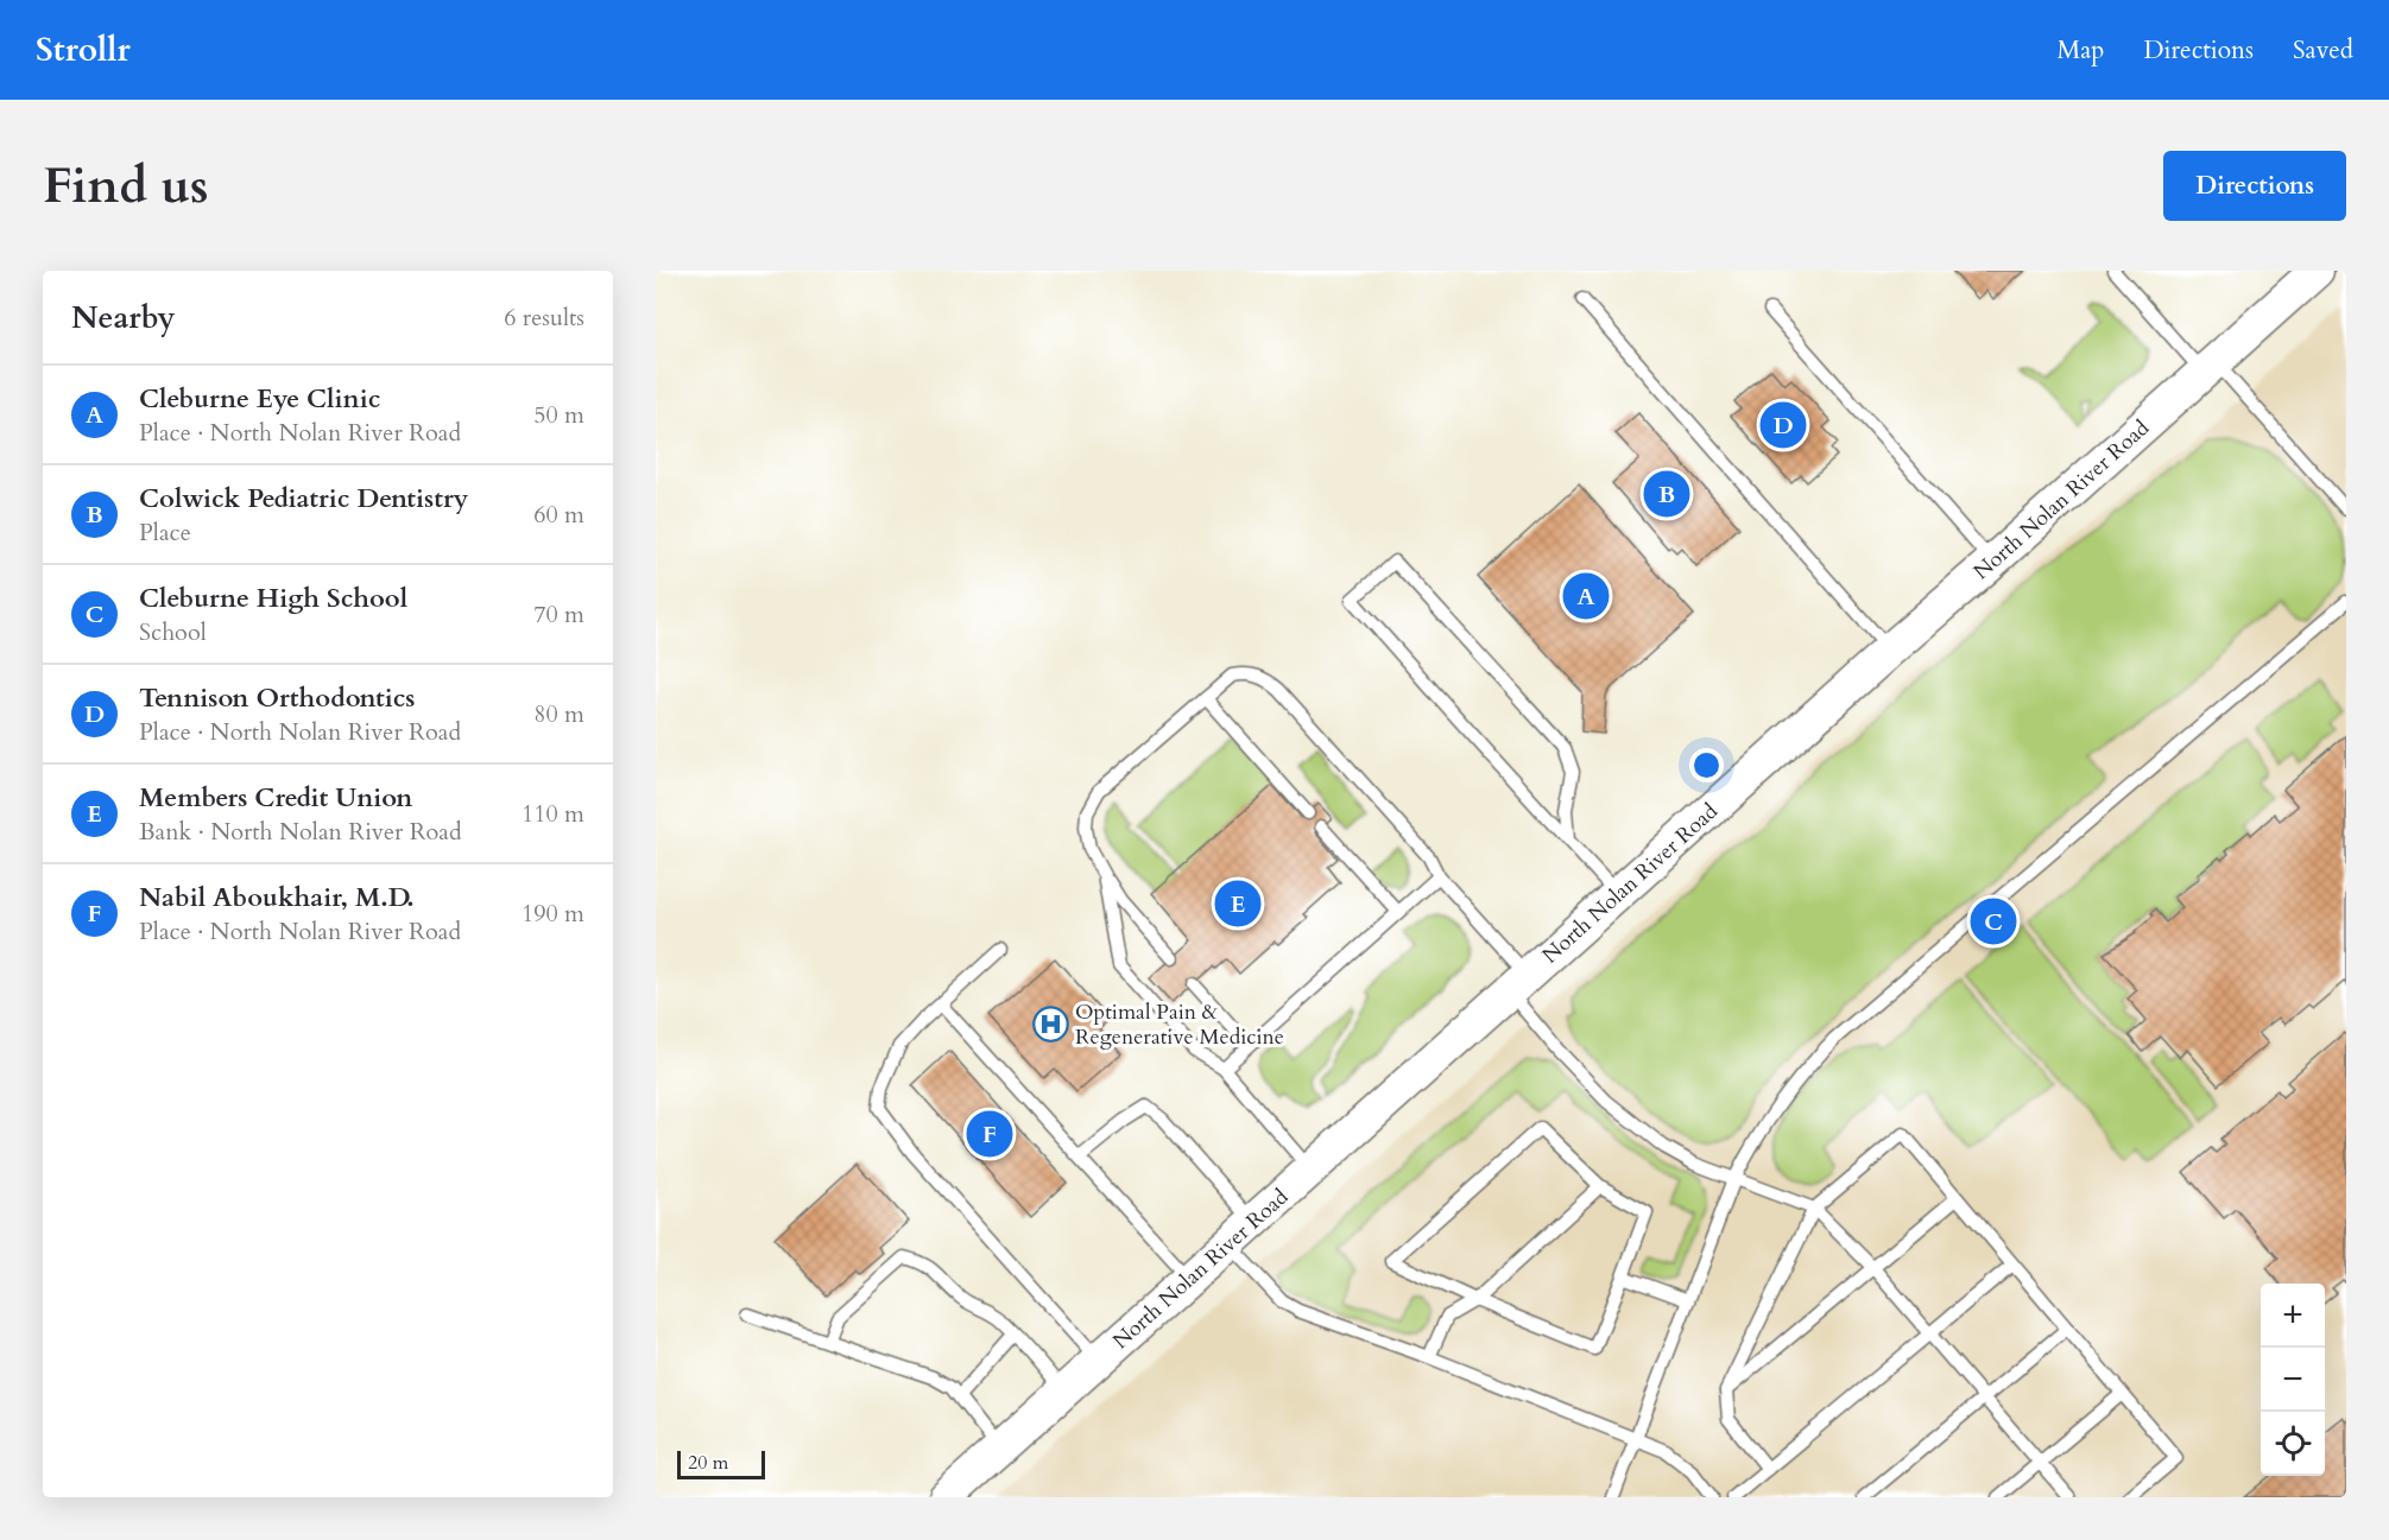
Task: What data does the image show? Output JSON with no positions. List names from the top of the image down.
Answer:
{
  "streets": {
    "main road": ["North Nolan River Road"]
  },
  "places": {
    "hospital": ["Optimal Pain & Regenerative Medicine"]
  },
  "scale_bar": "20 m",
  "page": {
    "header": "Strollr",
    "nav": ["Map", "Directions", "Saved"],
    "buttons": "Directions",
    "title": "Find us",
    "heading": ["Nearby", "6 results"],
    "list": [
      {
        "mark": "A",
        "name": "Cleburne Eye Clinic",
        "note": "Place · North Nolan River Road",
        "value": "50 m"
      },
      {
        "mark": "B",
        "name": "Colwick Pediatric Dentistry",
        "note": "Place",
        "value": "60 m"
      },
      {
        "mark": "C",
        "name": "Cleburne High School",
        "note": "School",
        "value": "70 m"
      },
      {
        "mark": "D",
        "name": "Tennison Orthodontics",
        "note": "Place · North Nolan River Road",
        "value": "80 m"
      },
      {
        "mark": "E",
        "name": "Members Credit Union",
        "note": "Bank · North Nolan River Road",
        "value": "110 m"
      },
      {
        "mark": "F",
        "name": "Nabil Aboukhair, M.D.",
        "note": "Place · North Nolan River Road",
        "value": "190 m"
      }
    ],
    "pins": [
      "D",
      "B",
      "A",
      "E",
      "C",
      "F"
    ],
    "map_buttons": ["+", "−"],
    "scale": "20 m"
  }
}
